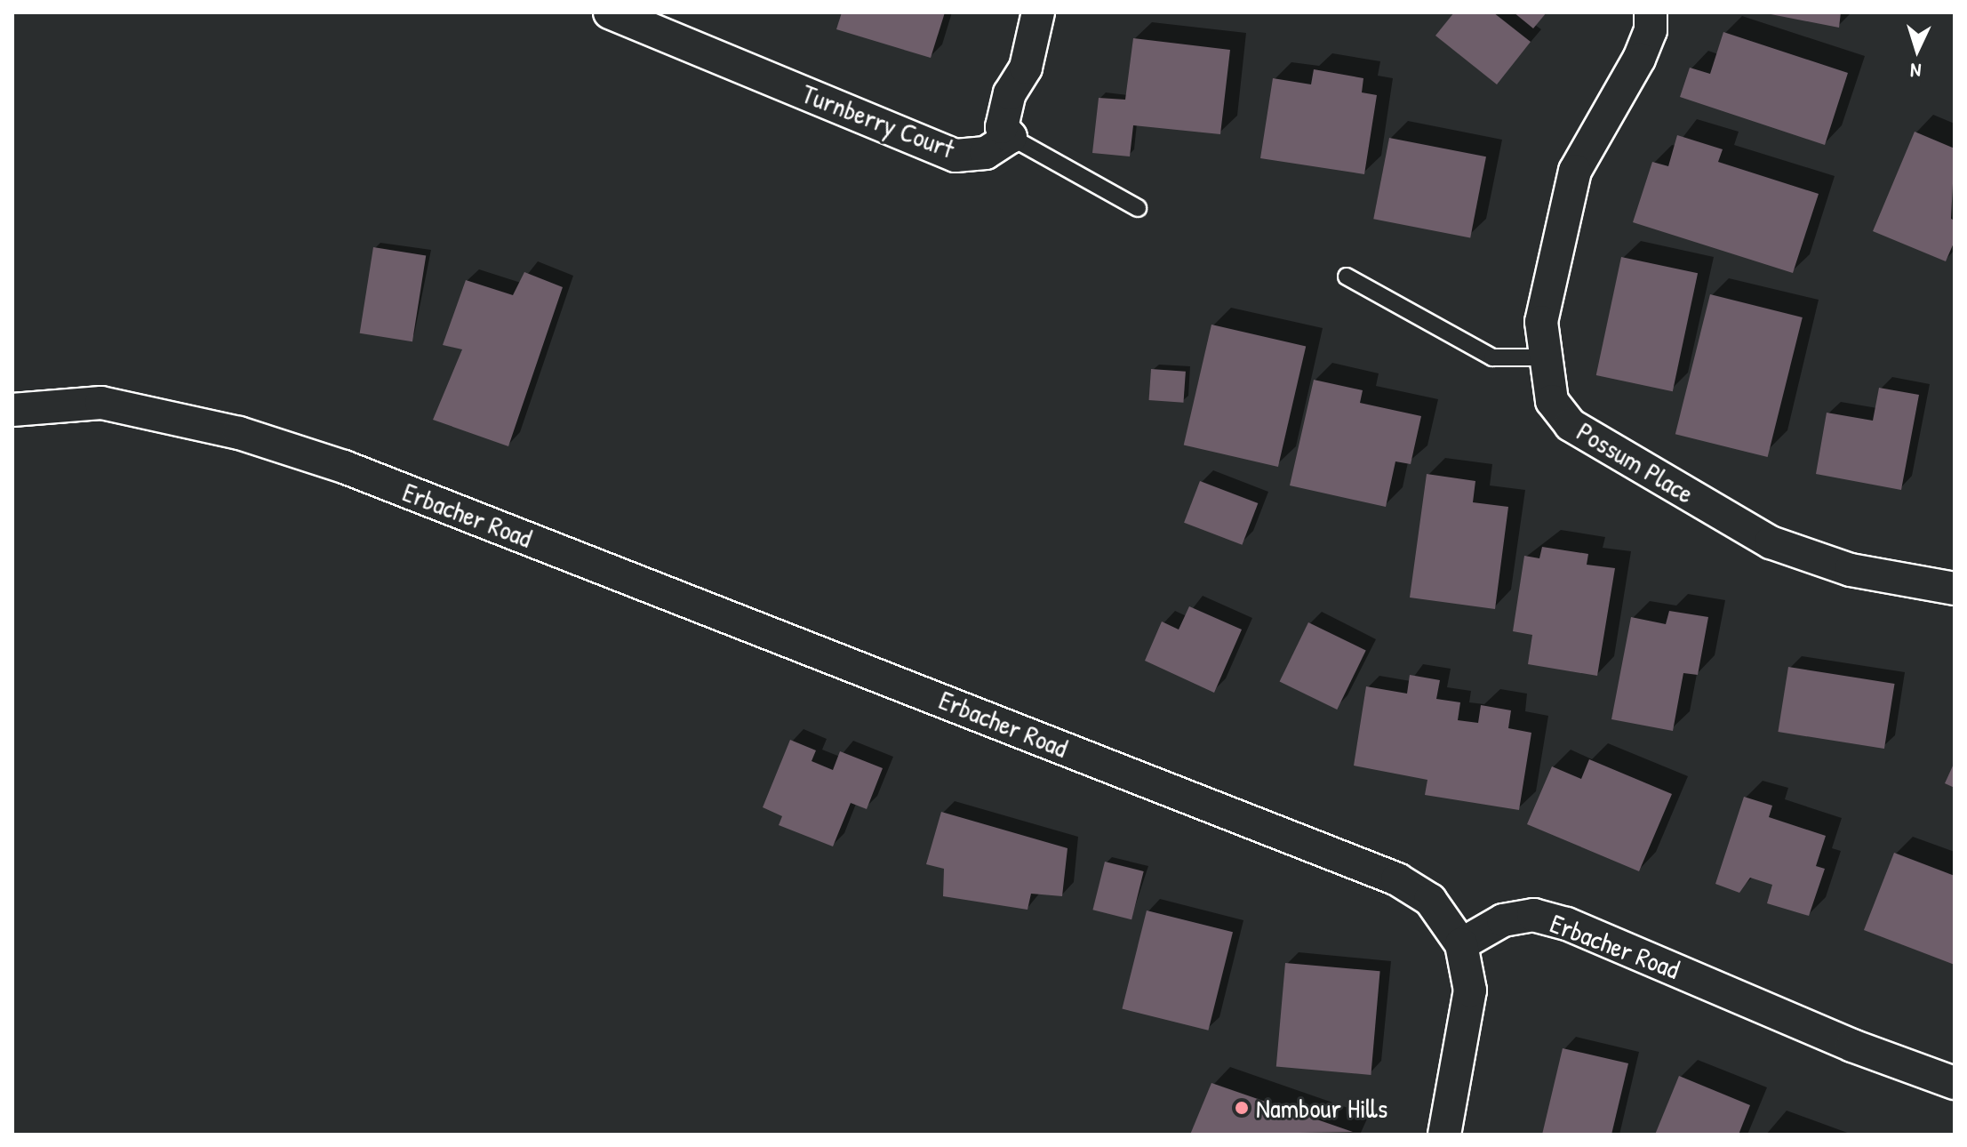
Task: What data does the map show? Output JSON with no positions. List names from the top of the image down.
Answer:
{
  "streets": {
    "street": ["Turnberry Court", "Possum Place", "Erbacher Road"]
  },
  "places": ["Nambour Hills"],
  "north": "bottom"
}
